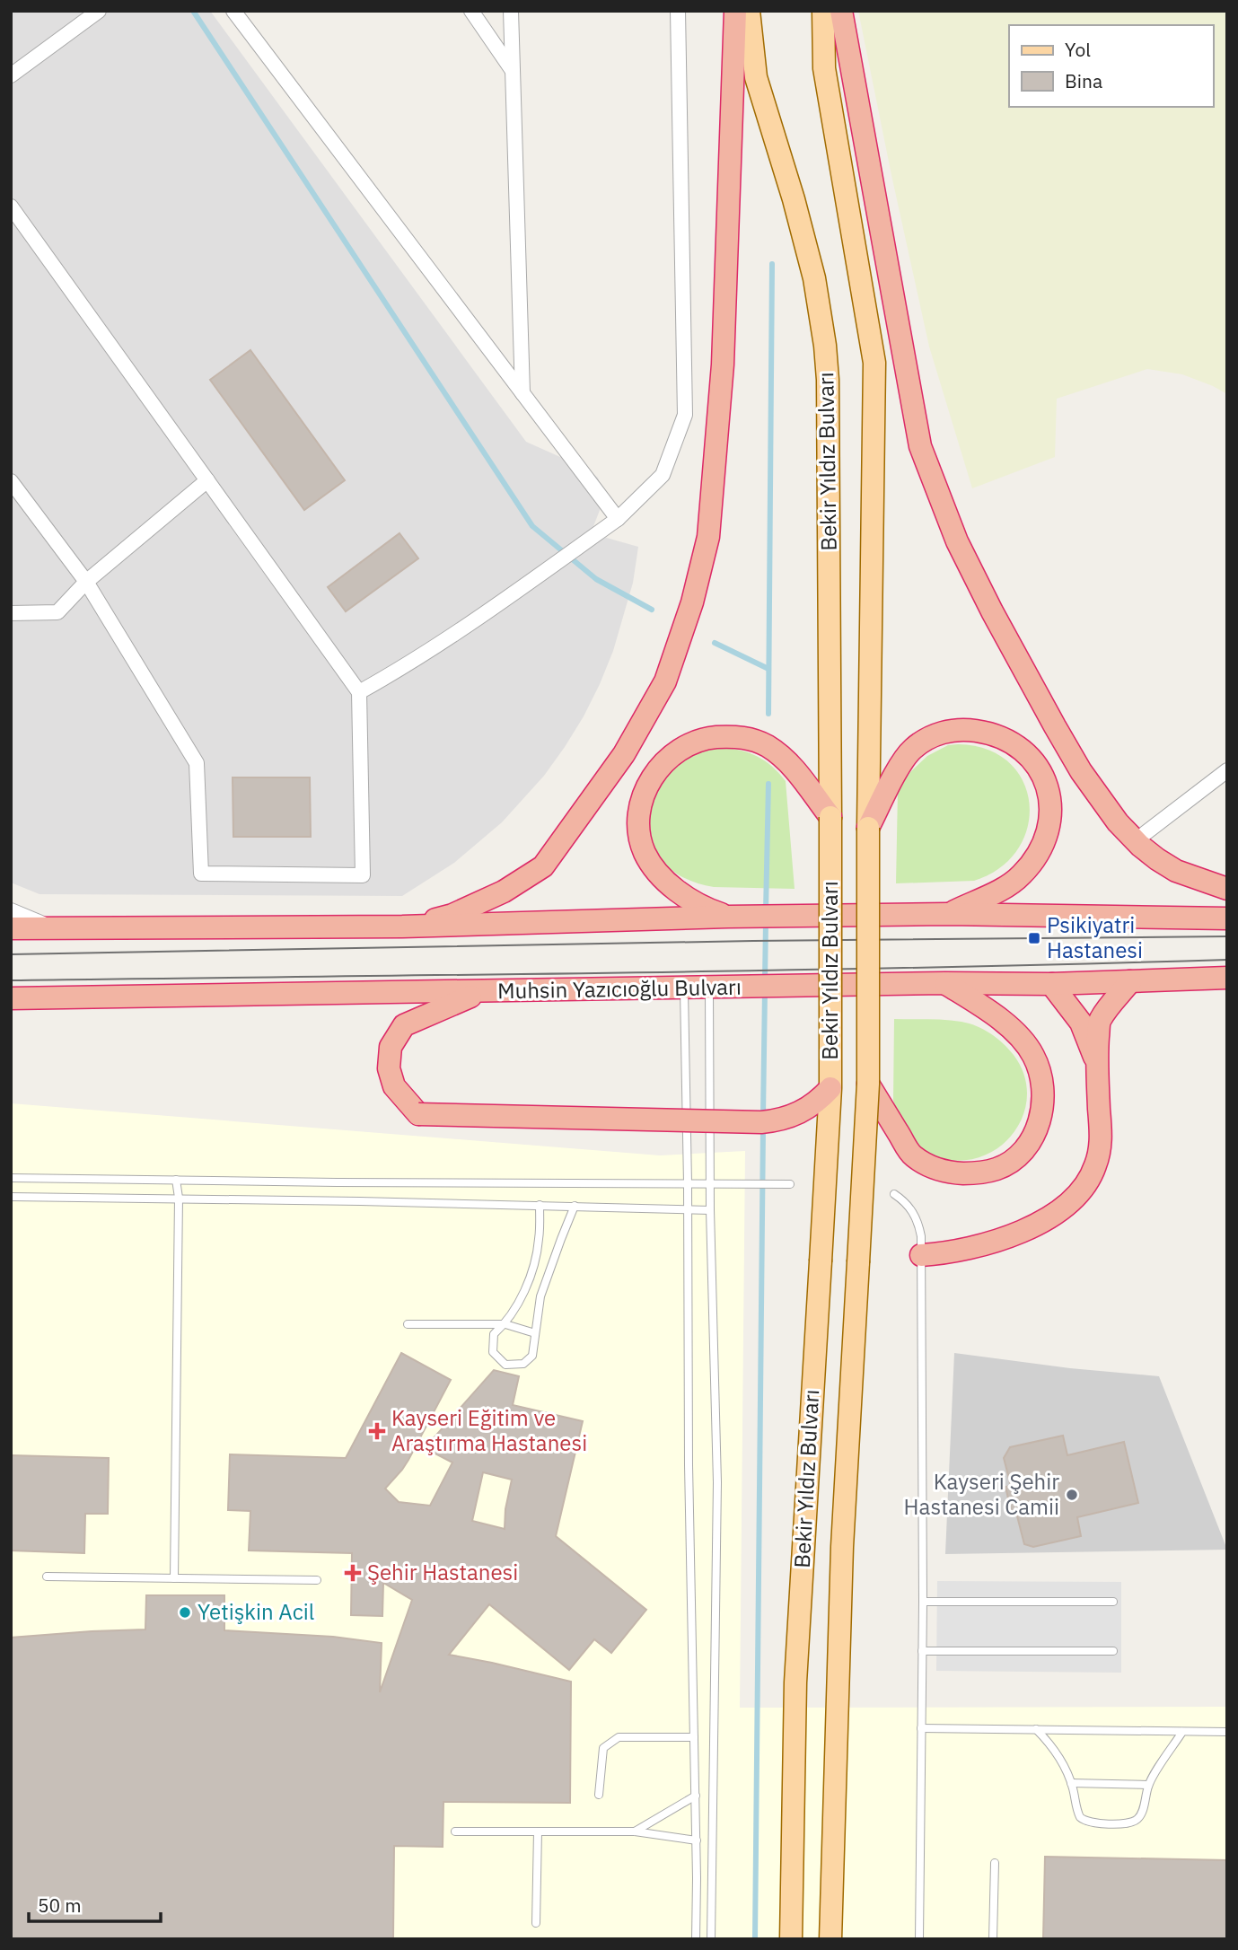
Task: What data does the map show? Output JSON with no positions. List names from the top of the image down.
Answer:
{
  "streets": {
    "highway": ["Muhsin Yazıcıoğlu Bulvarı"],
    "main road": ["Bekir Yıldız Bulvarı"]
  },
  "places": {
    "transit": ["Psikiyatri Hastanesi"],
    "health": ["Kayseri Eğitim ve Araştırma Hastanesi", "Şehir Hastanesi"],
    "other": ["Kayseri Şehir Hastanesi Camii", "Yetişkin Acil"]
  },
  "legend": ["Yol", "Bina"],
  "scale_bar": "50 m"
}
